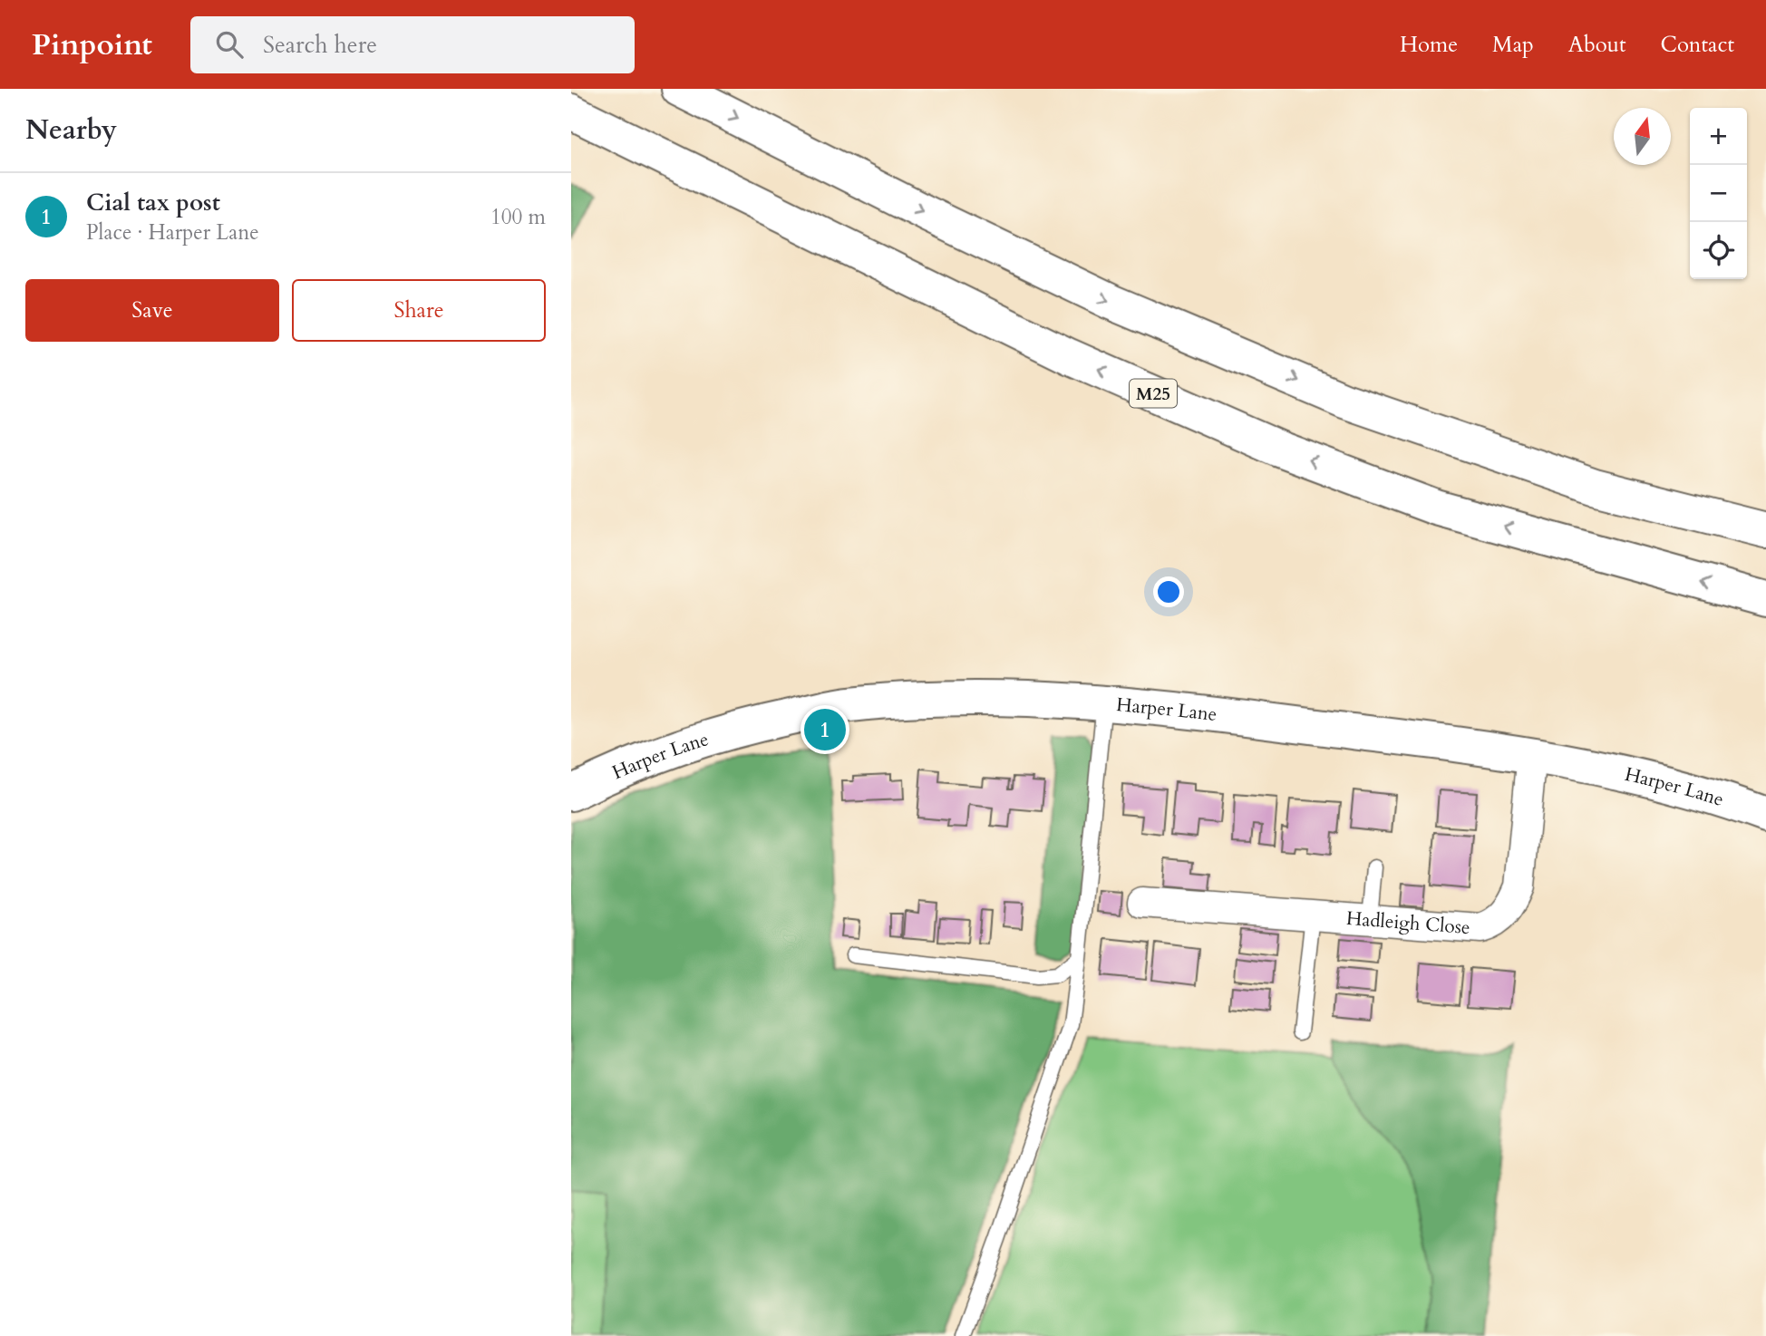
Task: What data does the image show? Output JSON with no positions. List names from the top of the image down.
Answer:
{
  "streets": {
    "main road": ["M25", "Harper Lane"],
    "street": ["Hadleigh Close"]
  },
  "crossings": [
    ["Harper Lane", "Hadleigh Close"]
  ],
  "north": "top",
  "page": {
    "header": "Pinpoint",
    "search": "Search here",
    "nav": [
      "Home",
      "Map",
      "About",
      "Contact"
    ],
    "heading": "Nearby",
    "map_buttons": ["+", "−"],
    "list": [
      {
        "mark": "1",
        "name": "Cial tax post",
        "note": "Place · Harper Lane",
        "value": "100 m"
      }
    ],
    "buttons": ["Save", "Share"],
    "pins": "1"
  }
}
